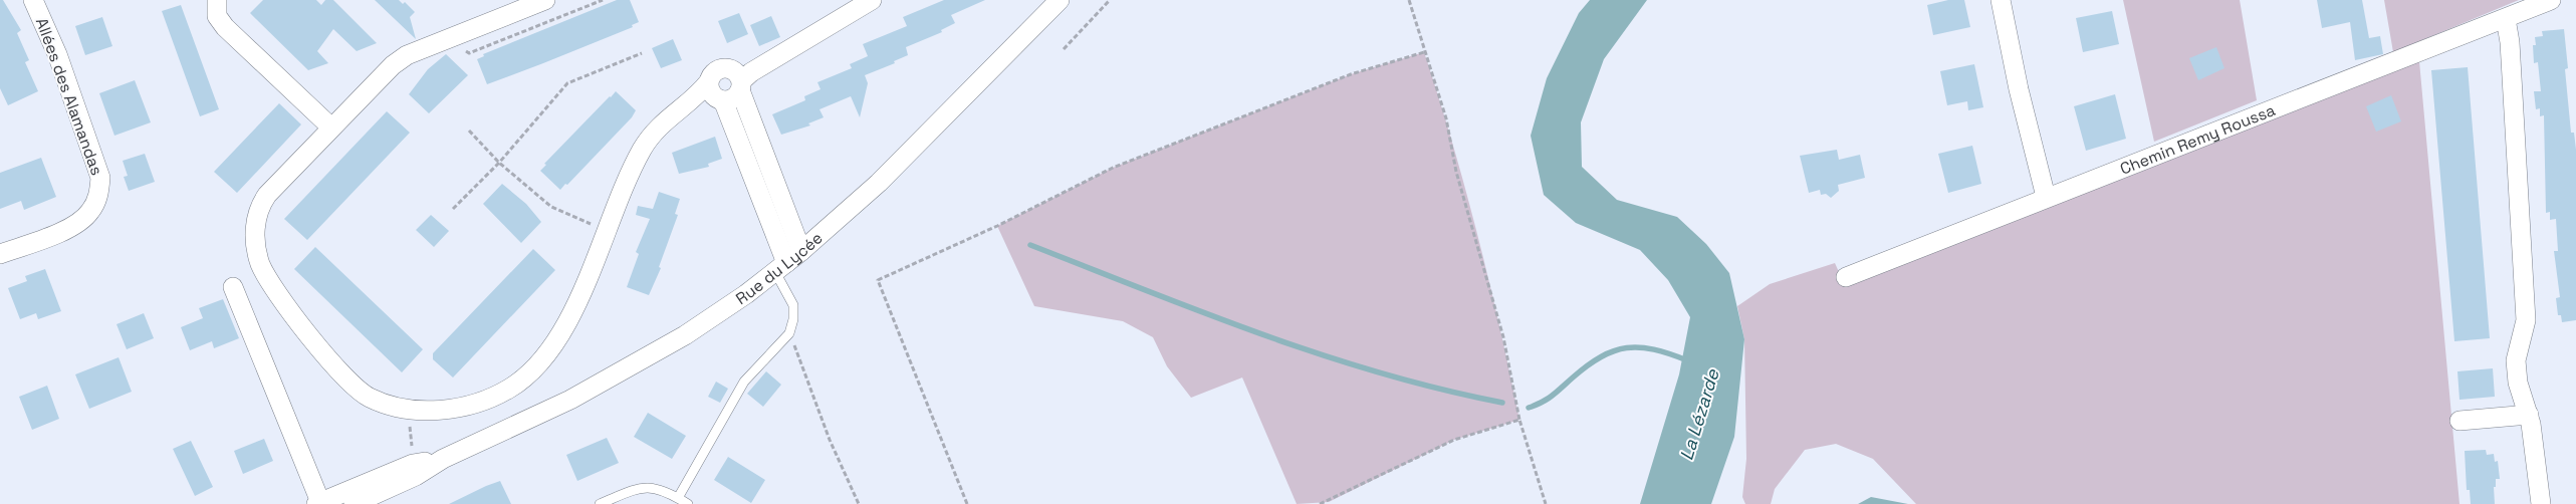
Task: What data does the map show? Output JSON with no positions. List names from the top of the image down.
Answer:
{
  "streets": {
    "street": ["Allées des Alamandas", "Chemin Remy Roussa", "Rue du Lycée"]
  },
  "water": ["La Lézarde"]
}
